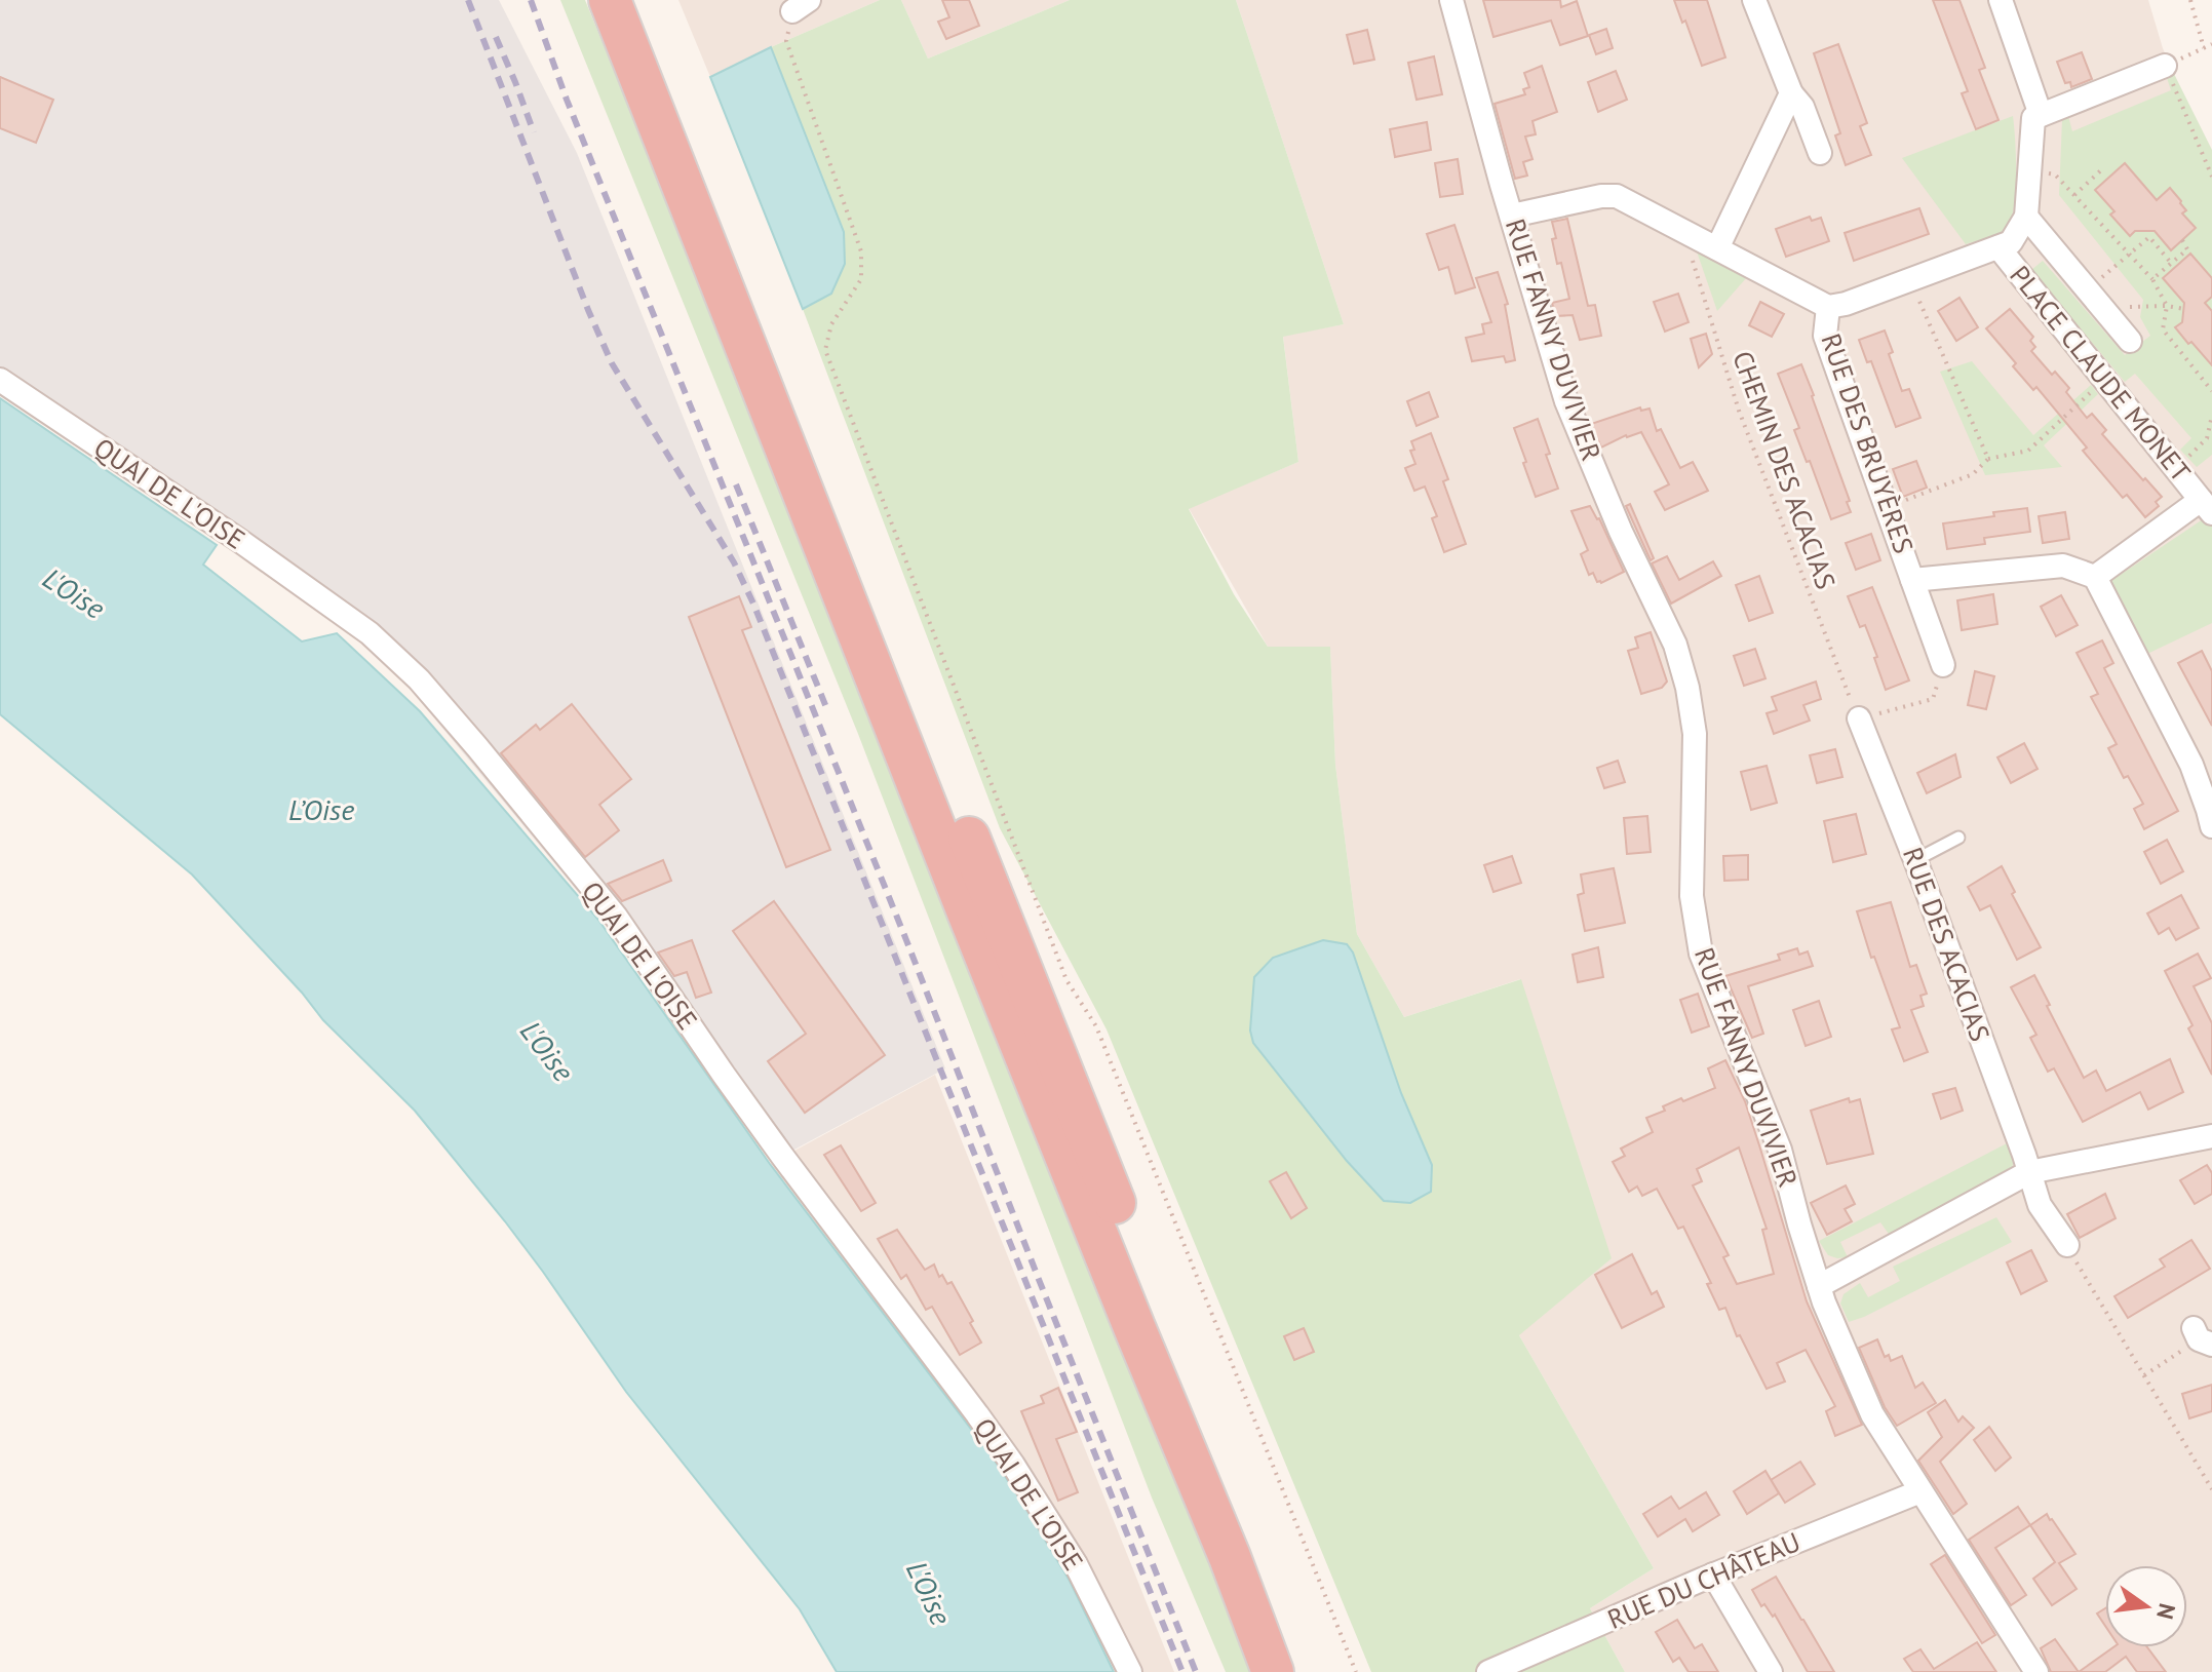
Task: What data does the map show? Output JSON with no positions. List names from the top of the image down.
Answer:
{
  "streets": {
    "street": [
      "RUE FANNY DUVIVIER",
      "PLACE CLAUDE MONET",
      "RUE DES BRUYÈRES",
      "QUAI DE L'OISE",
      "RUE DES ACACIAS",
      "RUE DU CHÂTEAU"
    ],
    "path": ["CHEMIN DES ACACIAS"]
  },
  "crossings": [
    ["RUE FANNY DUVIVIER", "RUE DU CHÂTEAU"],
    ["CHEMIN DES ACACIAS", "RUE DES ACACIAS"]
  ],
  "water": ["L'Oise", "L’Oise"],
  "north": "right"
}
